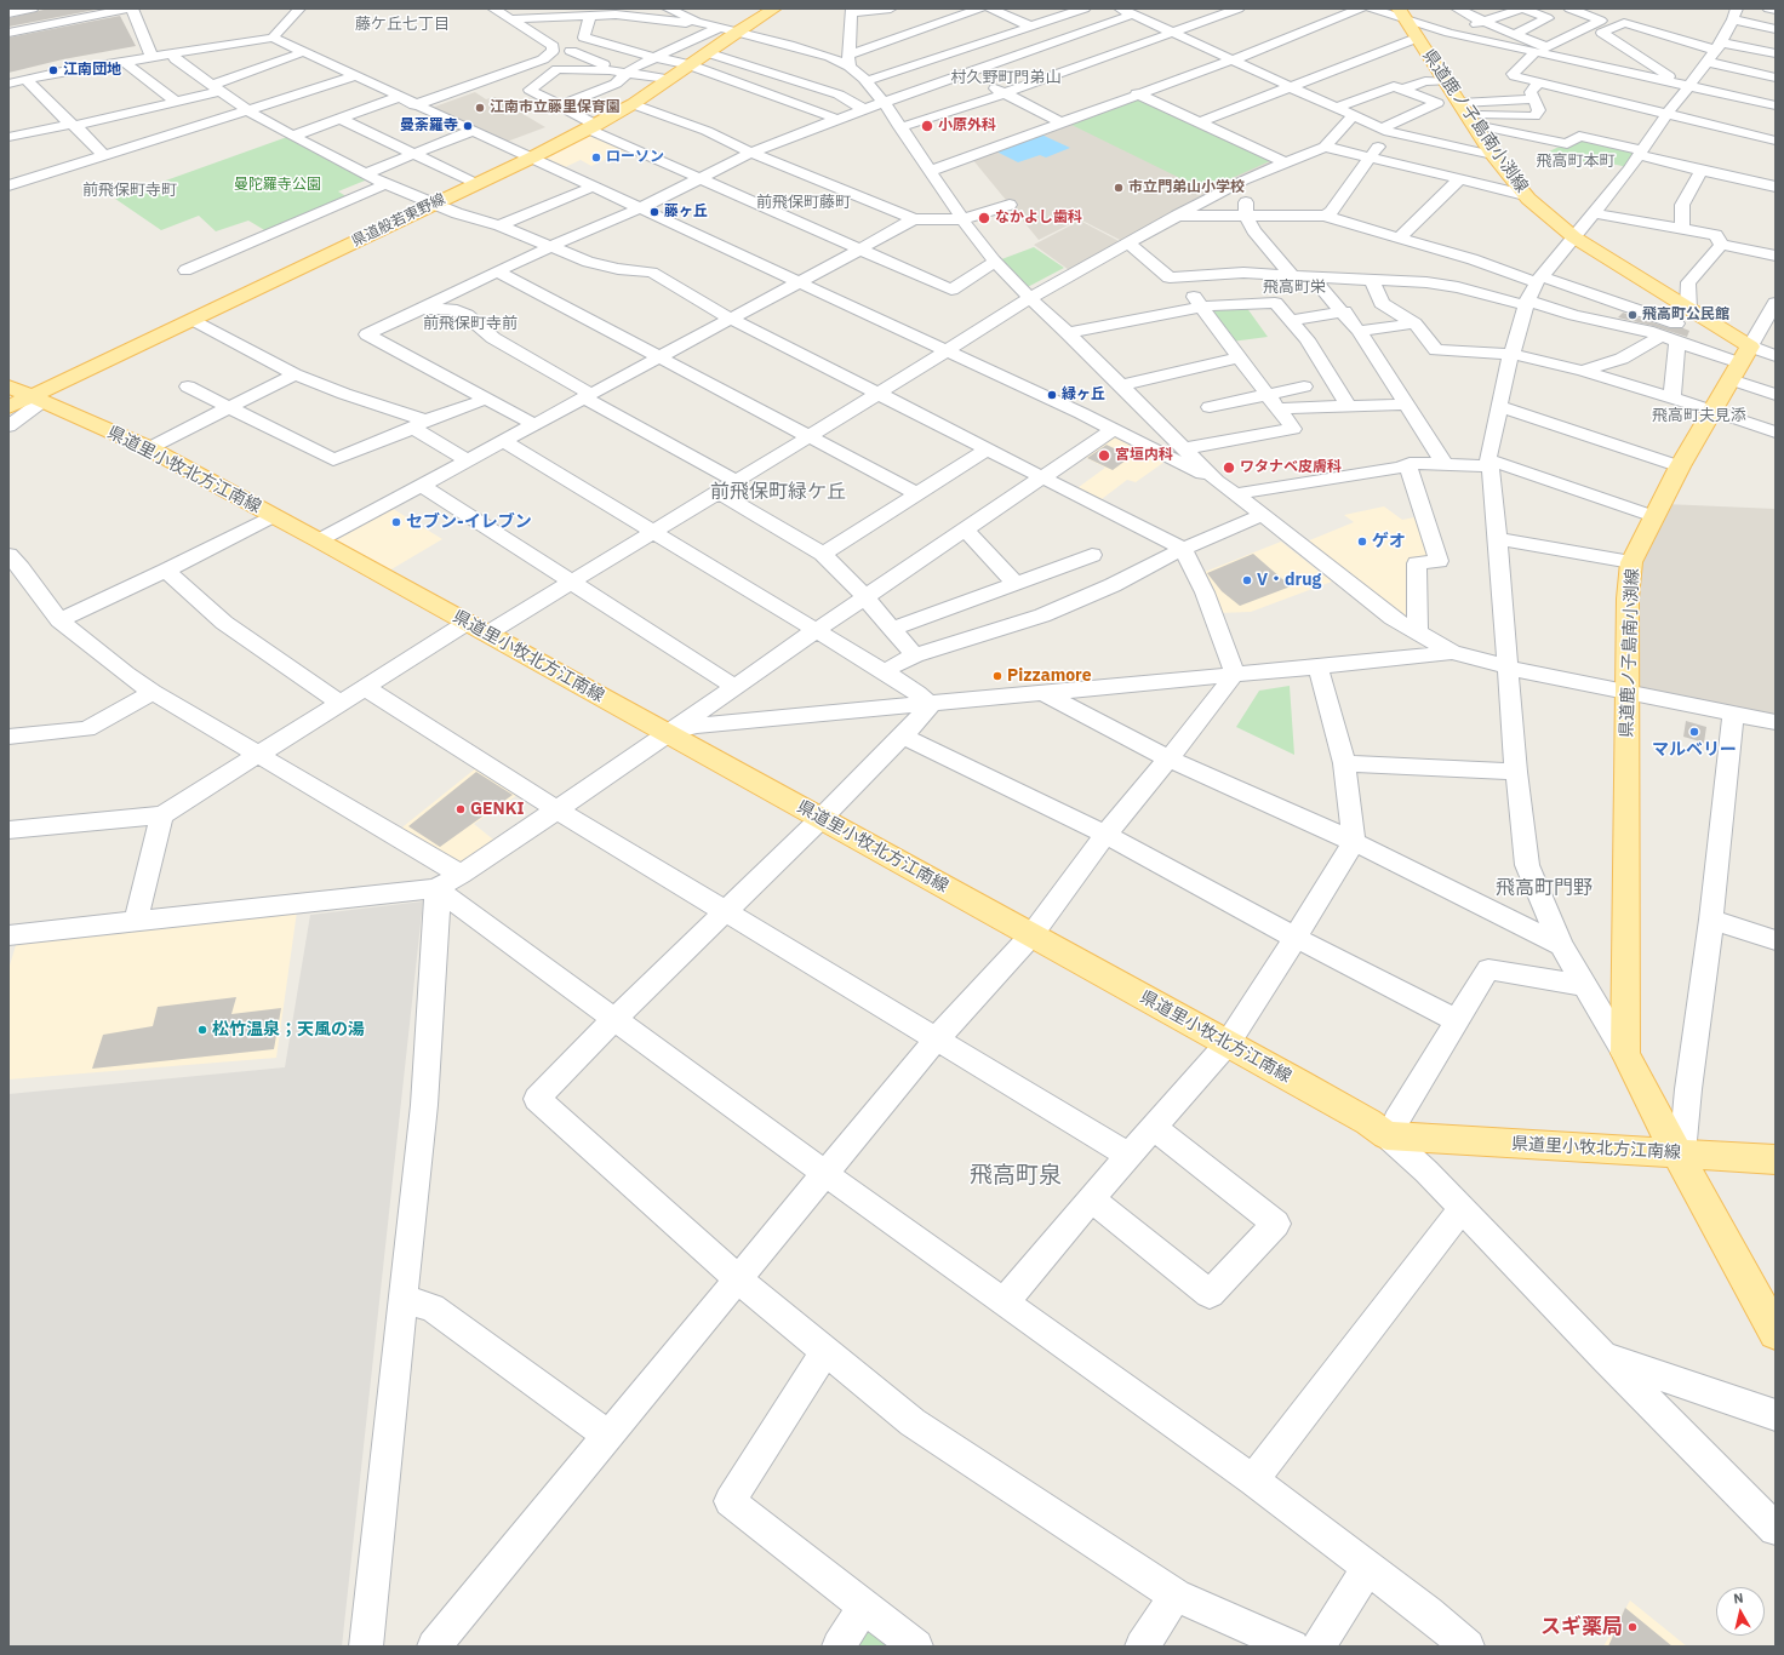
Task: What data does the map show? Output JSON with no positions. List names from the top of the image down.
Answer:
{
  "streets": {
    "main road": ["県道鹿ノ子島南小渕線", "県道般若東野線", "県道里小牧北方江南線"]
  },
  "crossings": [
    ["県道鹿ノ子島南小渕線", "県道里小牧北方江南線"],
    ["県道般若東野線", "県道里小牧北方江南線"]
  ],
  "districts": [
    "藤ケ丘七丁目",
    "村久野町門弟山",
    "飛高町本町",
    "前飛保町寺町",
    "前飛保町藤町",
    "飛高町栄",
    "前飛保町寺前",
    "飛高町夫見添",
    "前飛保町緑ケ丘",
    "飛高町門野",
    "飛高町泉"
  ],
  "parks": ["曼陀羅寺公園"],
  "places": [
    "江南団地",
    "江南市立藤里保育園",
    "曼荼羅寺",
    "小原外科",
    "ローソン",
    "市立門弟山小学校",
    "藤ヶ丘",
    "なかよし歯科",
    "飛高町公民館",
    "緑ヶ丘",
    "宮垣内科",
    "ワタナベ皮膚科",
    "セブン-イレブン",
    "ゲオ",
    "V・drug",
    "Pizzamore",
    "マルベリー",
    "GENKI",
    "松竹温泉；天風の湯",
    "スギ薬局"
  ],
  "north": "top"
}
